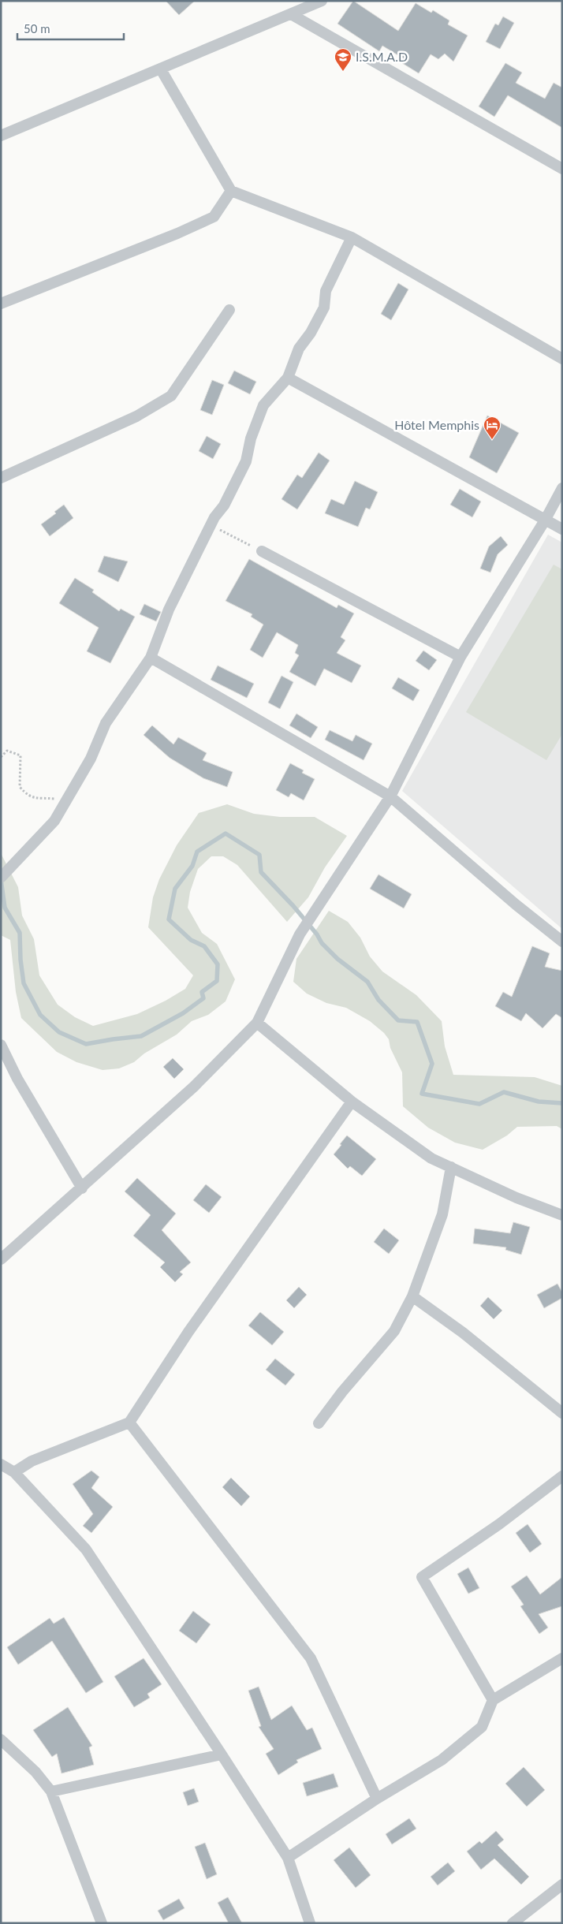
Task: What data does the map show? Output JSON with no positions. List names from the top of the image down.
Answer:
{
  "places": {
    "school or university": ["I.S.M.A.D"],
    "hotel": ["Hôtel Memphis"]
  },
  "scale_bar": "50 m"
}
